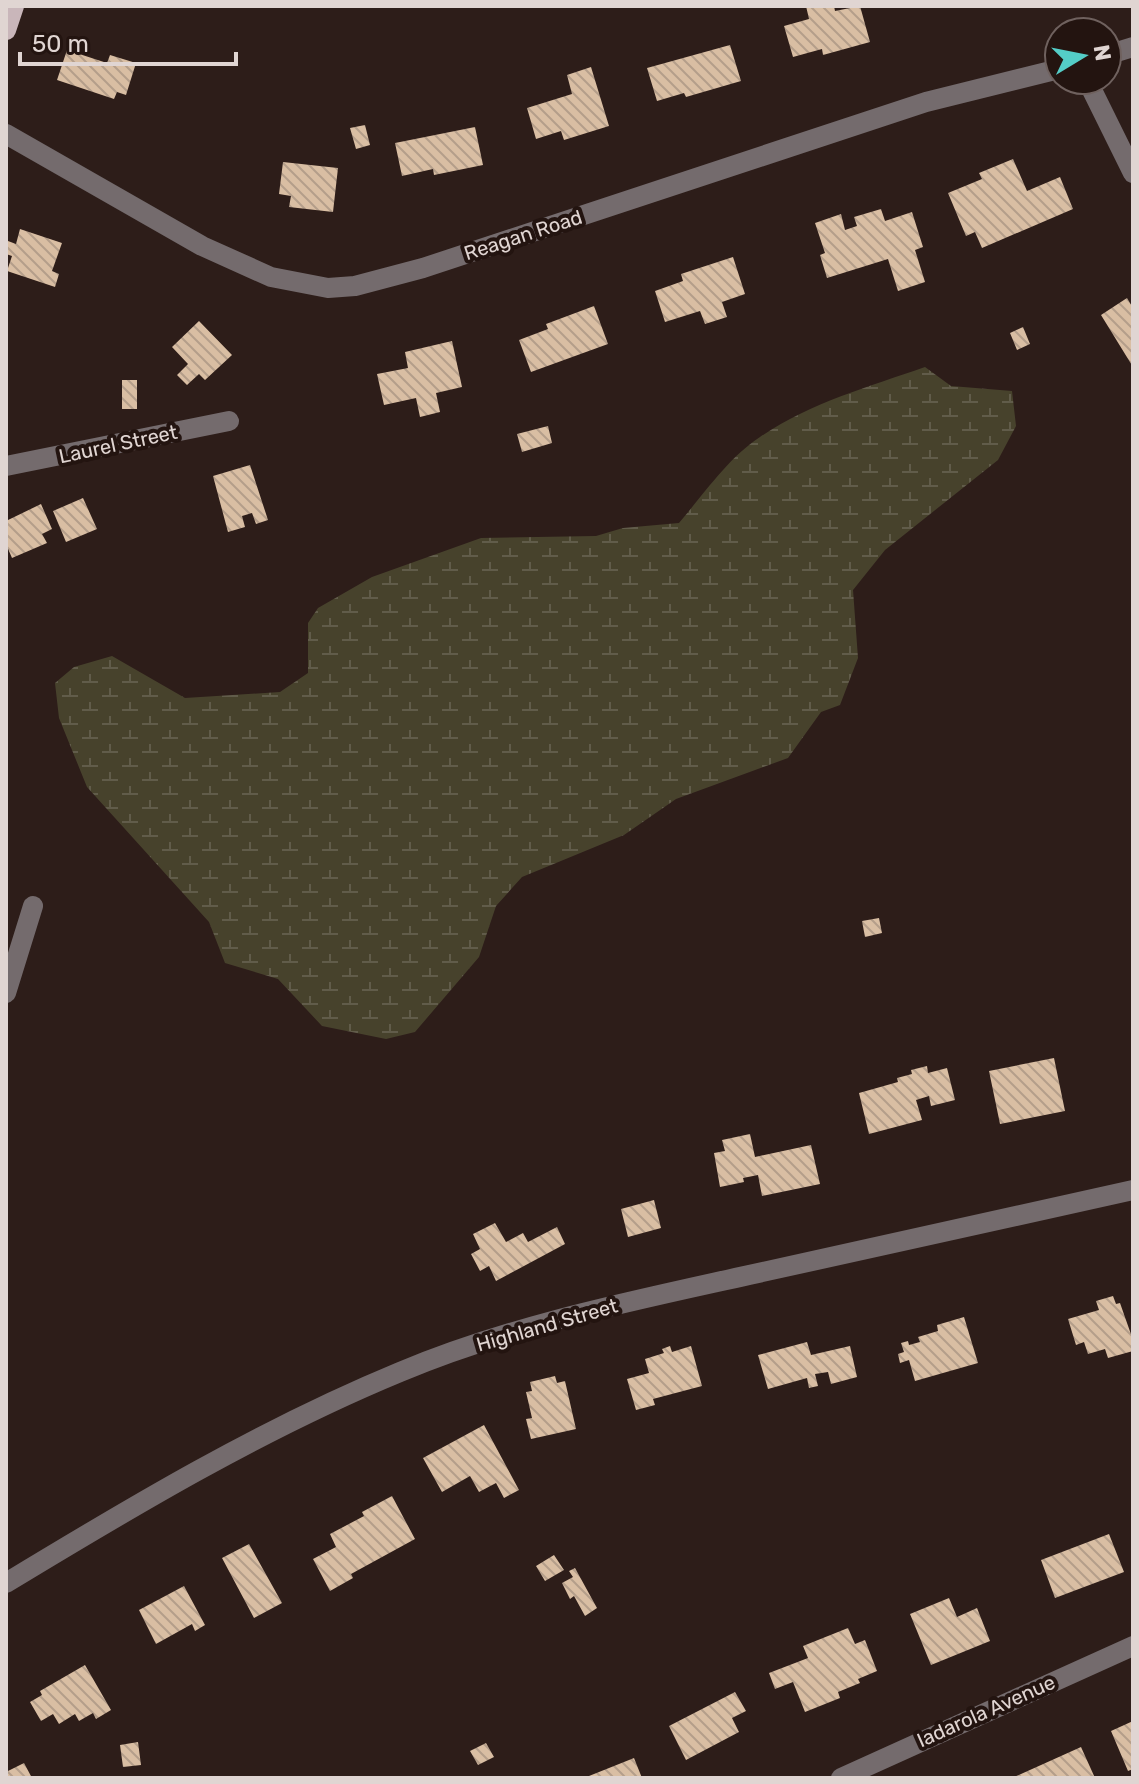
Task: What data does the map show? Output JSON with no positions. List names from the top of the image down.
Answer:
{
  "streets": {
    "street": [
      "Reagan Road",
      "Laurel Street",
      "Highland Street",
      "Iadarola Avenue"
    ]
  },
  "scale_bar": "50 m",
  "north": "right"
}
